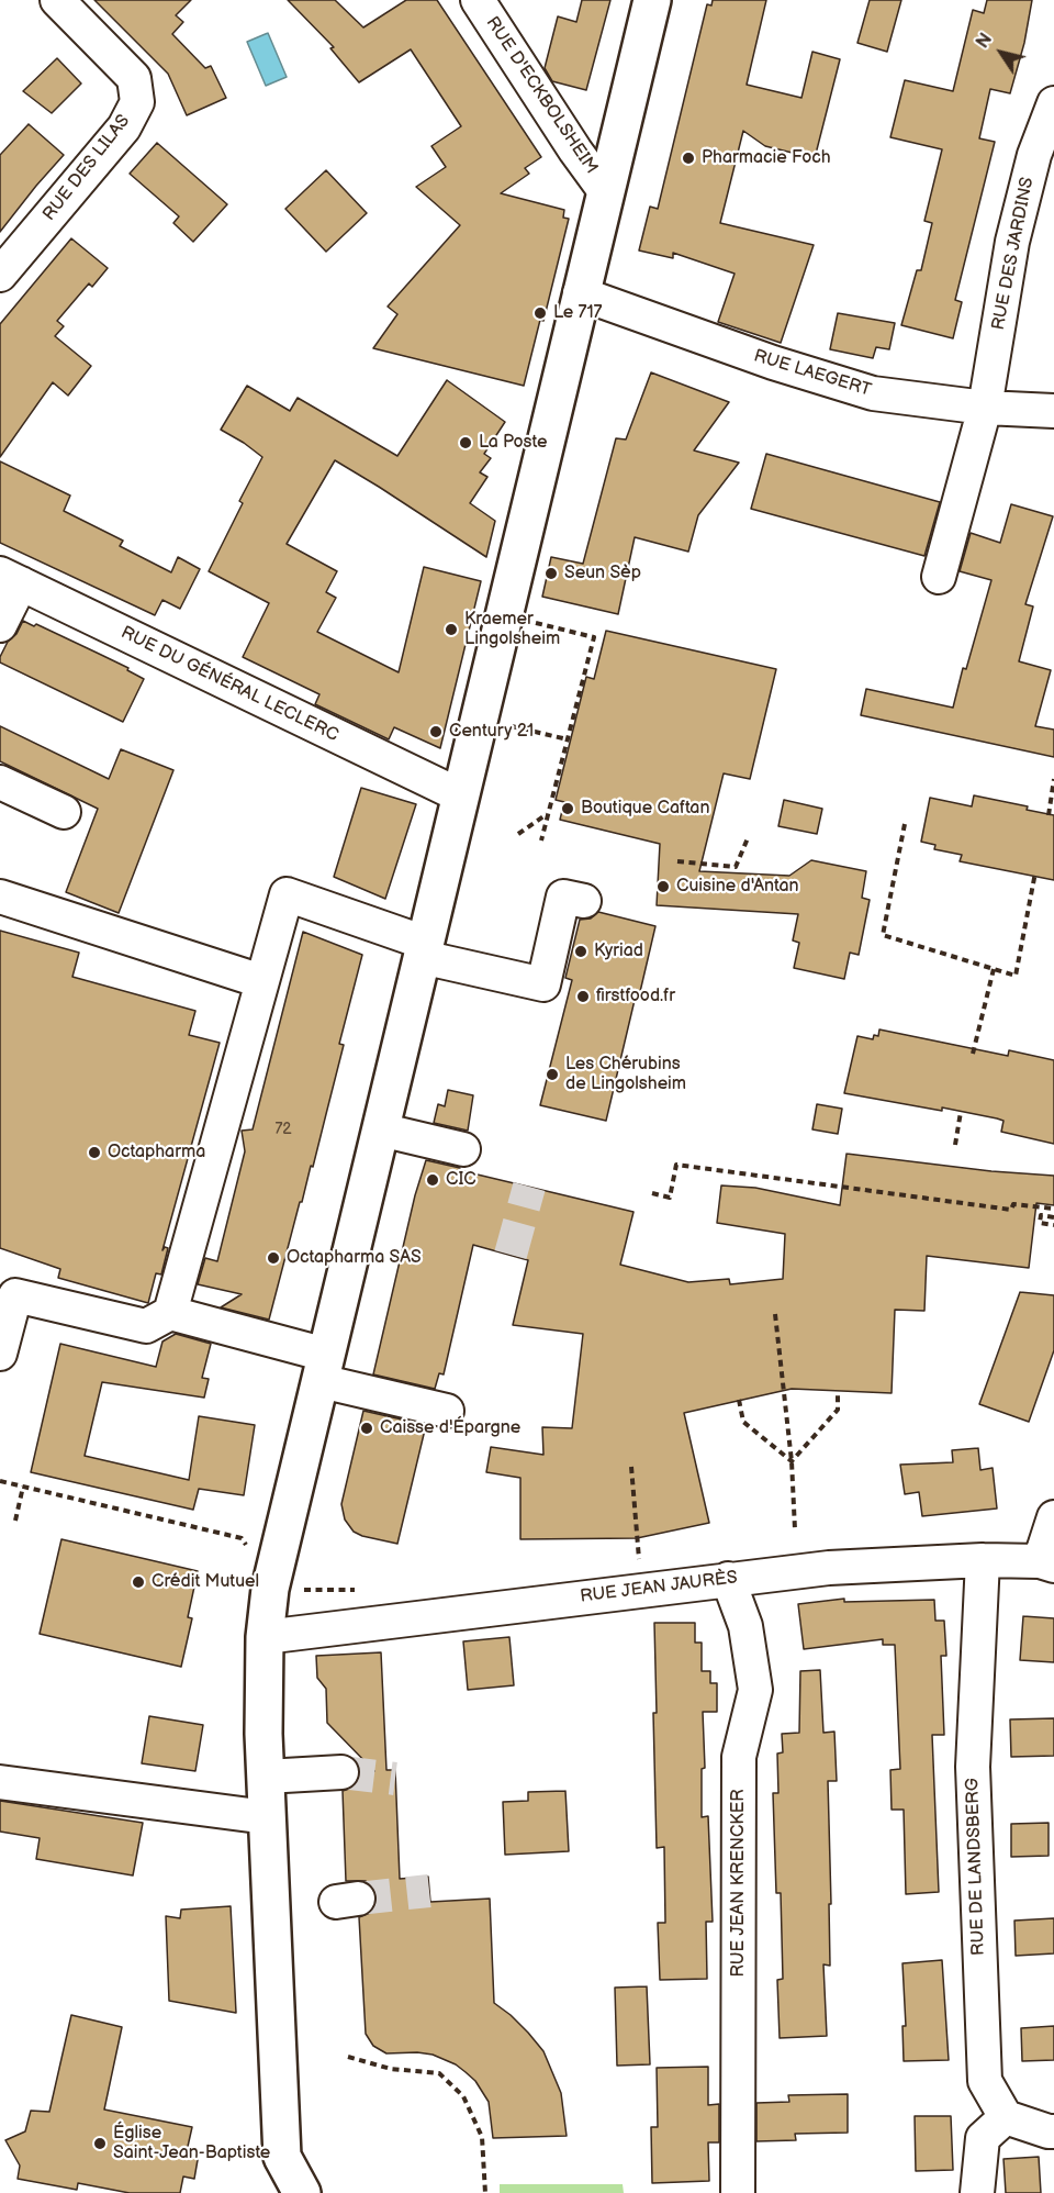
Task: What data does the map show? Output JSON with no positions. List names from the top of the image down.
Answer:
{
  "streets": {
    "street": [
      "RUE D'ECKBOLSHEIM",
      "RUE DES LILAS",
      "RUE DES JARDINS",
      "RUE LAEGERT",
      "RUE DU GÉNÉRAL LECLERC",
      "RUE JEAN JAURÈS",
      "RUE DE LANDSBERG",
      "RUE JEAN KRENCKER"
    ]
  },
  "crossings": [
    ["RUE DES JARDINS", "RUE LAEGERT"],
    ["RUE JEAN JAURÈS", "RUE DE LANDSBERG"],
    ["RUE JEAN JAURÈS", "RUE JEAN KRENCKER"]
  ],
  "places": [
    "Pharmacie Foch",
    "Le 717",
    "La Poste",
    "Seun Sèp",
    "Kraemer Lingolsheim",
    "Century 21",
    "Boutique Caftan",
    "Cuisine d'Antan",
    "Kyriad",
    "firstfood.fr",
    "Les Chérubins de Lingolsheim",
    "Octapharma",
    "CIC",
    "Octapharma SAS",
    "Caisse d'Épargne",
    "Crédit Mutuel",
    "Église Saint-Jean-Baptiste"
  ],
  "house_numbers": ["72"],
  "north": "top left"
}
